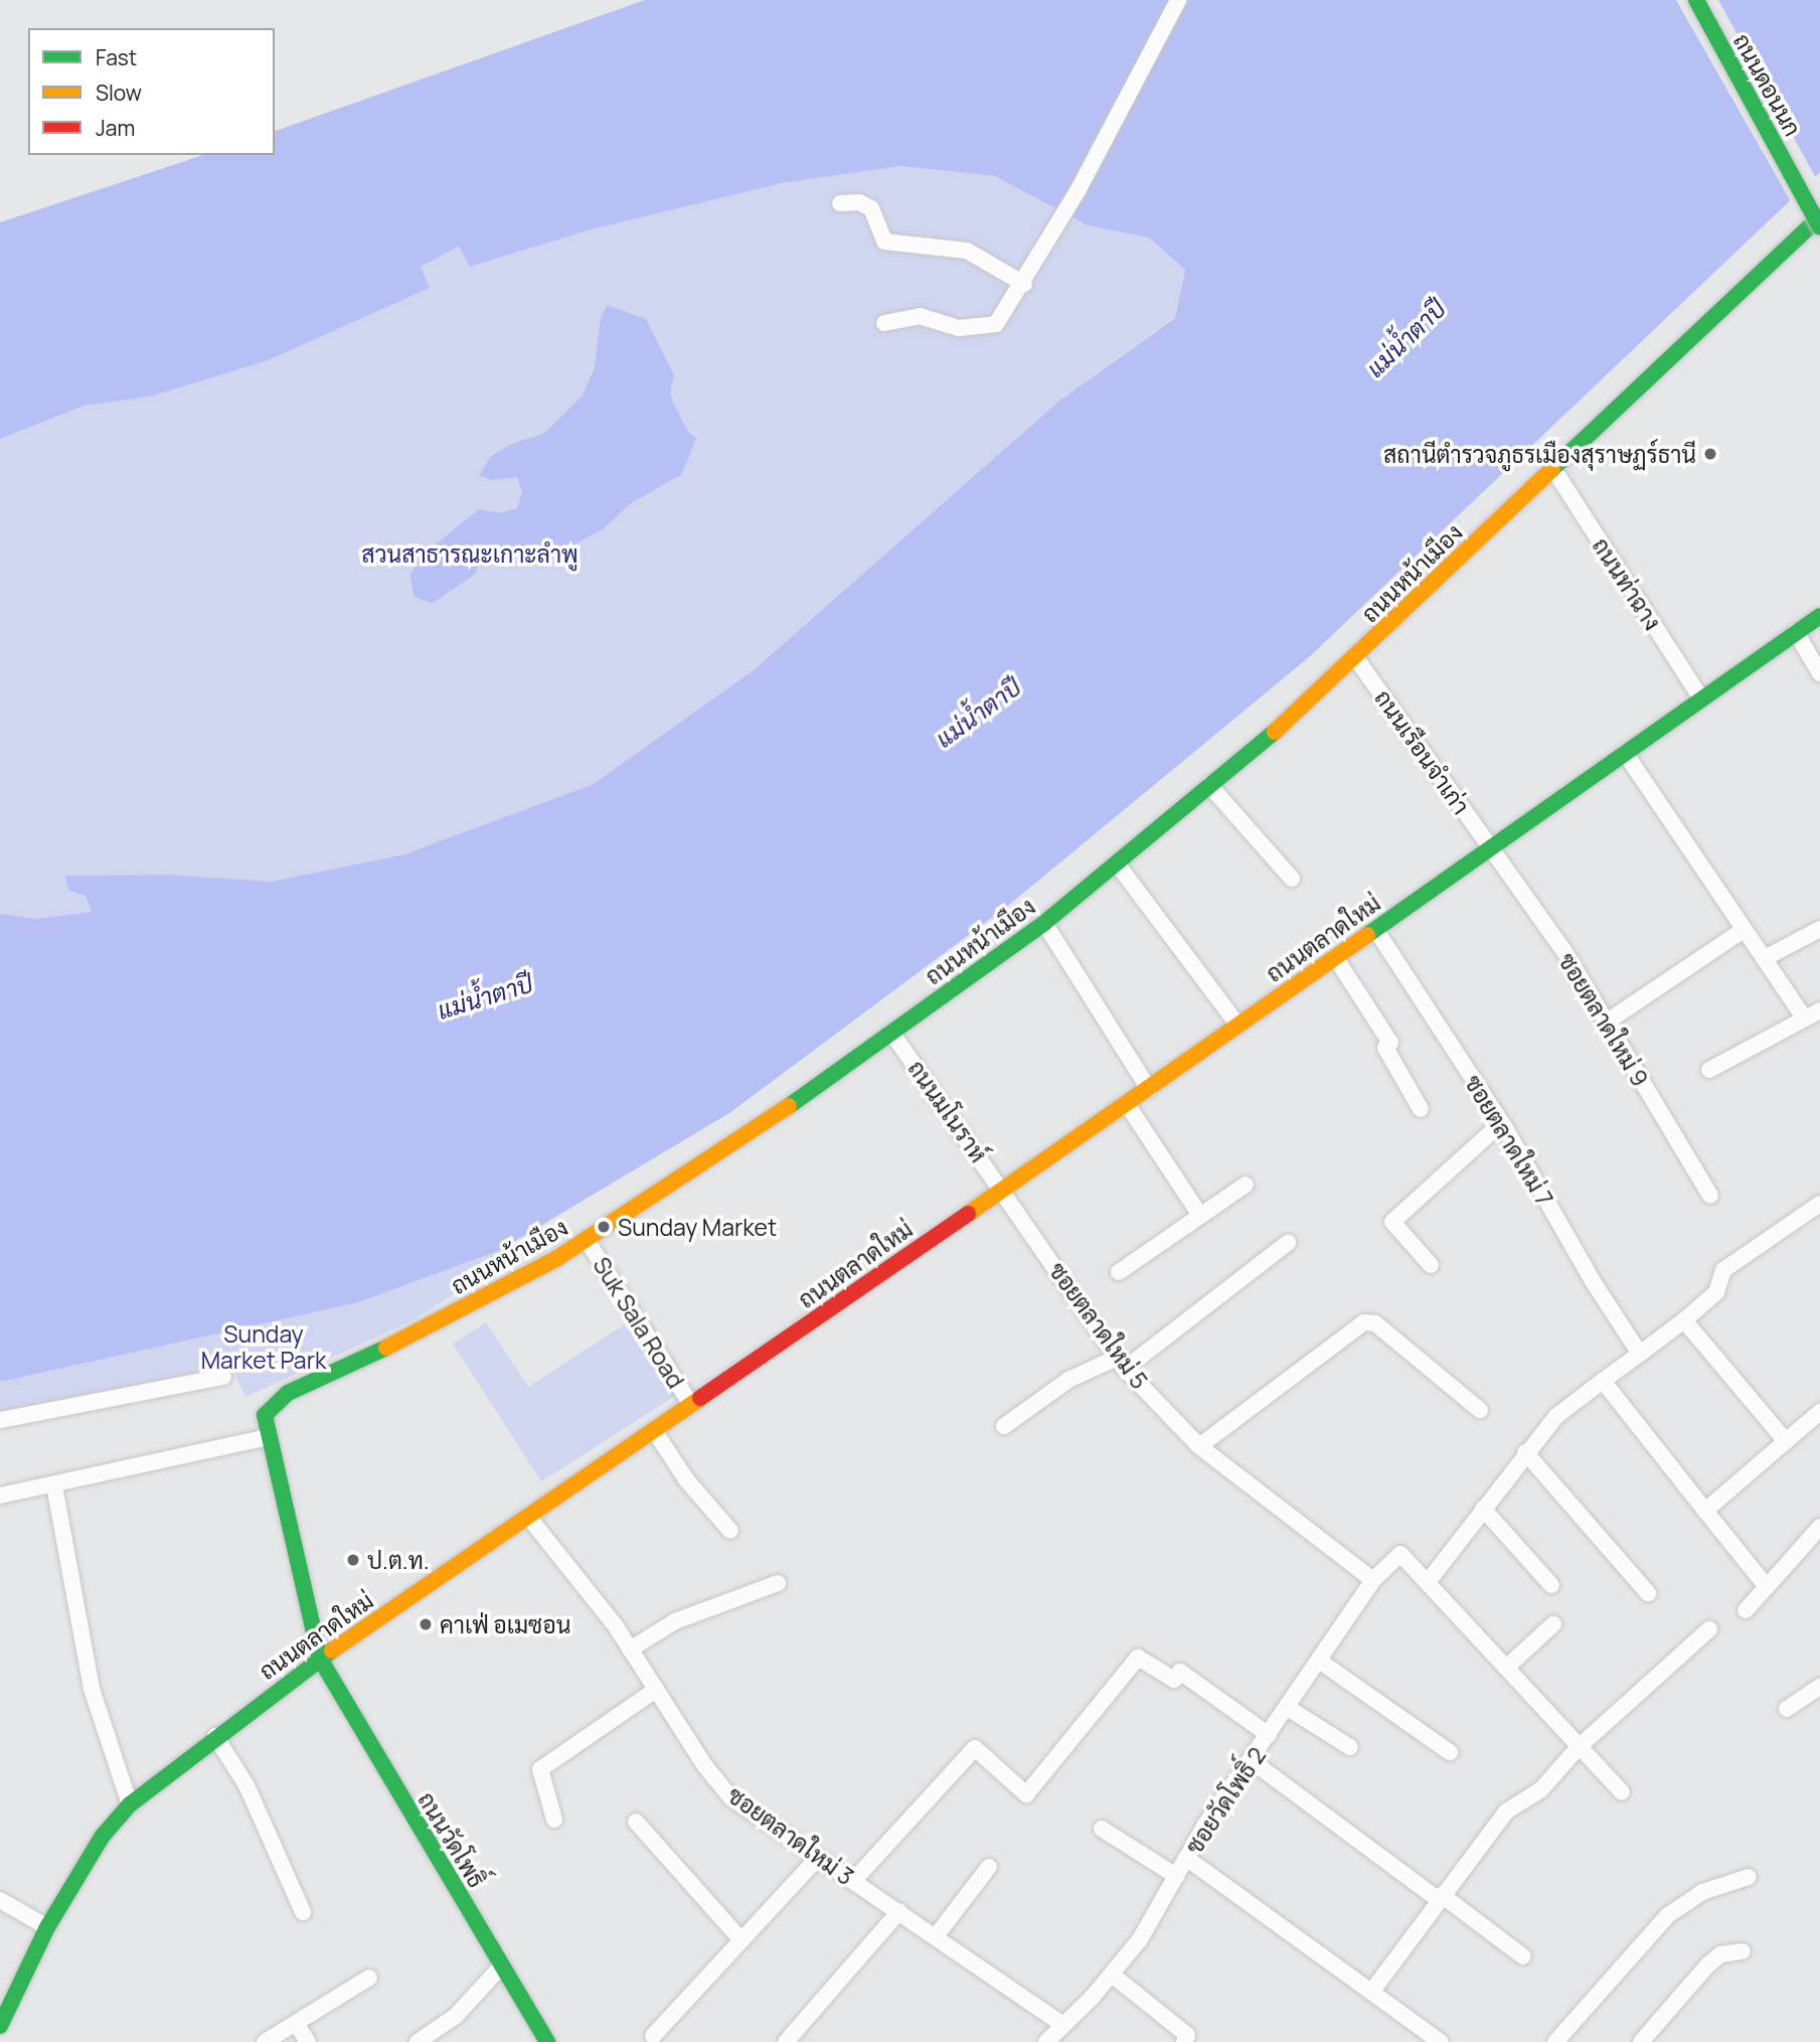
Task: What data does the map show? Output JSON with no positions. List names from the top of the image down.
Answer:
{
  "streets": {
    "street": [
      "ถนนดอนนก",
      "ถนนหน้าเมือง",
      "ถนนท่าฉาง",
      "ถนนเรือนจำเก่า",
      "ถนนตลาดใหม่",
      "ซอยตลาดใหม่ 9",
      "ถนนมโนราห์",
      "ซอยตลาดใหม่ 7",
      "Suk Sala Road",
      "ซอยตลาดใหม่ 5",
      "ซอยวัดโพธิ์ 2",
      "ซอยตลาดใหม่ 3",
      "ถนนวัดโพธิ์"
    ]
  },
  "crossings": [
    ["ถนนหน้าเมือง", "ถนนท่าฉาง"],
    ["ถนนหน้าเมือง", "ถนนเรือนจำเก่า"],
    ["ถนนหน้าเมือง", "ถนนตลาดใหม่"],
    ["ถนนหน้าเมือง", "ถนนมโนราห์"],
    ["ถนนหน้าเมือง", "Suk Sala Road"],
    ["ถนนหน้าเมือง", "ถนนวัดโพธิ์"],
    ["ถนนท่าฉาง", "ถนนตลาดใหม่"],
    ["ถนนเรือนจำเก่า", "ถนนตลาดใหม่"],
    ["ถนนเรือนจำเก่า", "ซอยตลาดใหม่ 9"],
    ["ถนนตลาดใหม่", "ซอยตลาดใหม่ 9"],
    ["ถนนตลาดใหม่", "ถนนมโนราห์"],
    ["ถนนตลาดใหม่", "ซอยตลาดใหม่ 7"],
    ["ถนนตลาดใหม่", "Suk Sala Road"],
    ["ถนนตลาดใหม่", "ซอยตลาดใหม่ 5"],
    ["ถนนตลาดใหม่", "ซอยตลาดใหม่ 3"],
    ["ถนนตลาดใหม่", "ถนนวัดโพธิ์"],
    ["ถนนมโนราห์", "ซอยตลาดใหม่ 5"],
    ["ซอยตลาดใหม่ 5", "ซอยวัดโพธิ์ 2"],
    ["ซอยวัดโพธิ์ 2", "ซอยตลาดใหม่ 3"]
  ],
  "water": ["แม่น้ำตาปี"],
  "parks": ["สวนสาธารณะเกาะลำพู", "Sunday Market Park"],
  "places": [
    "สถานีตำรวจภูธรเมืองสุราษฏร์ธานี",
    "Sunday Market",
    "ป.ต.ท.",
    "คาเฟ่ อเมซอน"
  ],
  "legend": ["Fast", "Slow", "Jam"]
}
